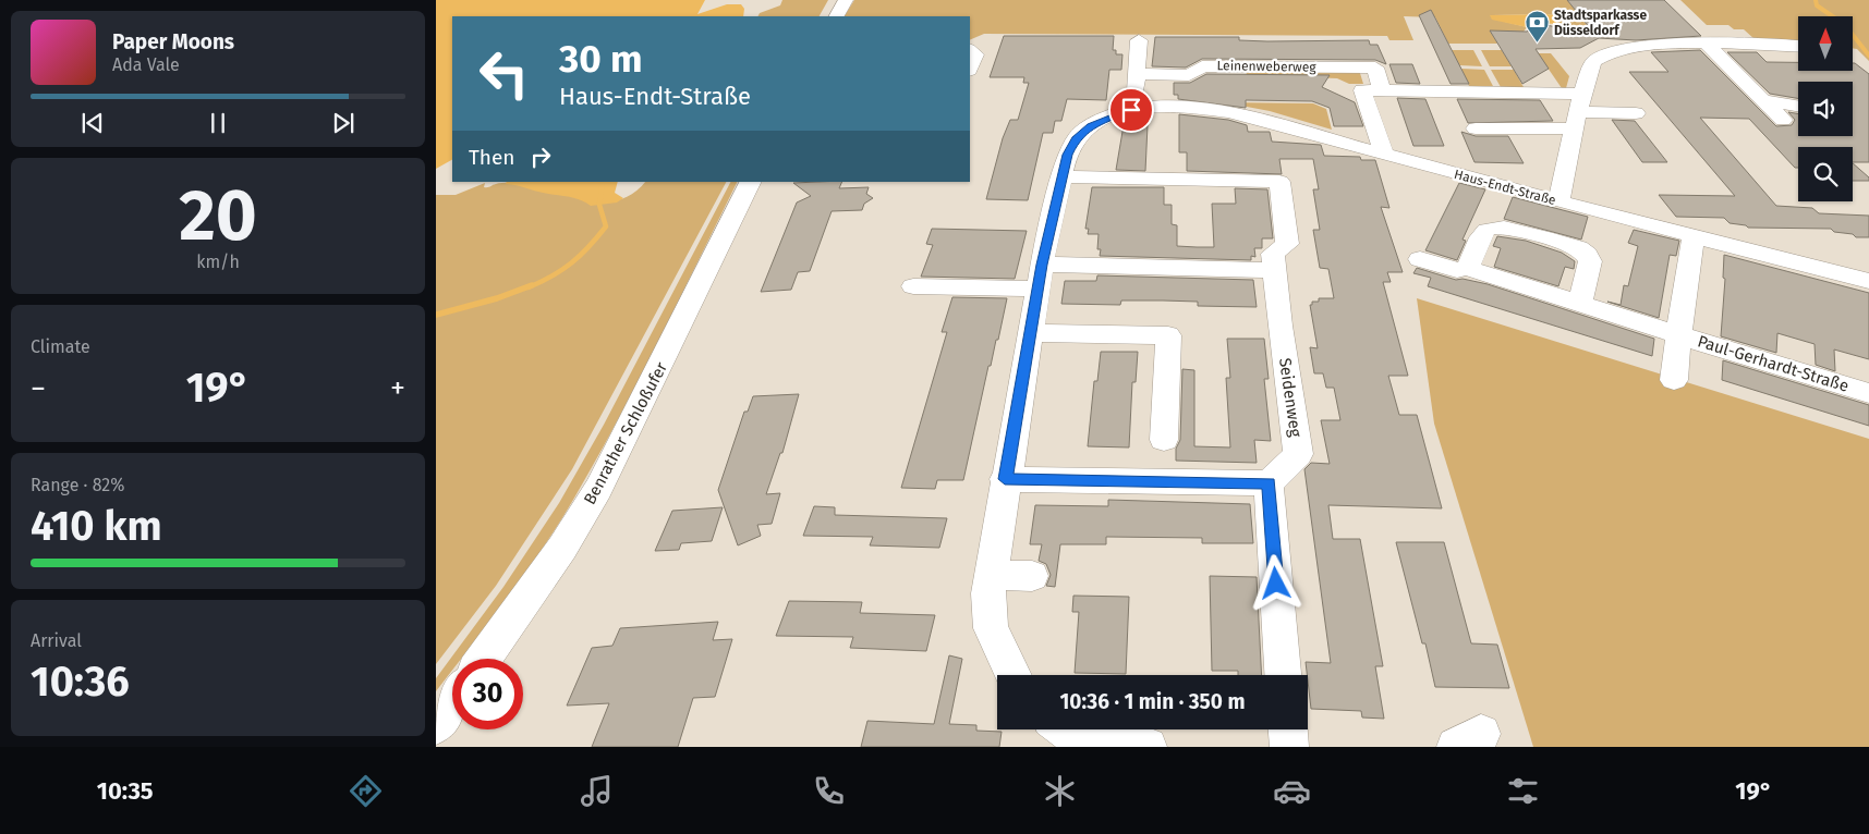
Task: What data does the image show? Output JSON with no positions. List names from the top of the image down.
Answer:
{
  "streets": {
    "street": [
      "Leinenweberweg",
      "Haus-Endt-Straße",
      "Paul-Gerhardt-Straße",
      "Seidenweg",
      "Benrather Schloßufer"
    ]
  },
  "crossings": [
    ["Haus-Endt-Straße", "Paul-Gerhardt-Straße"],
    ["Haus-Endt-Straße", "Seidenweg"]
  ],
  "places": {
    "bank": ["Stadtsparkasse Düsseldorf"]
  },
  "north": "top",
  "page": {
    "turn": ["30 m", "Haus-Endt-Straße"],
    "song": ["Paper Moons", "Ada Vale"],
    "then": "Then",
    "tile": [
      ["20", "km/h"],
      "Climate",
      ["Range · 82%", "410 km"],
      ["Arrival", "10:36"]
    ],
    "heat": ["−", "19°", "+"],
    "limit": "30",
    "trip": "10:36 · 1 min · 350 m",
    "tabs": ["10:35", "19°"]
  }
}
